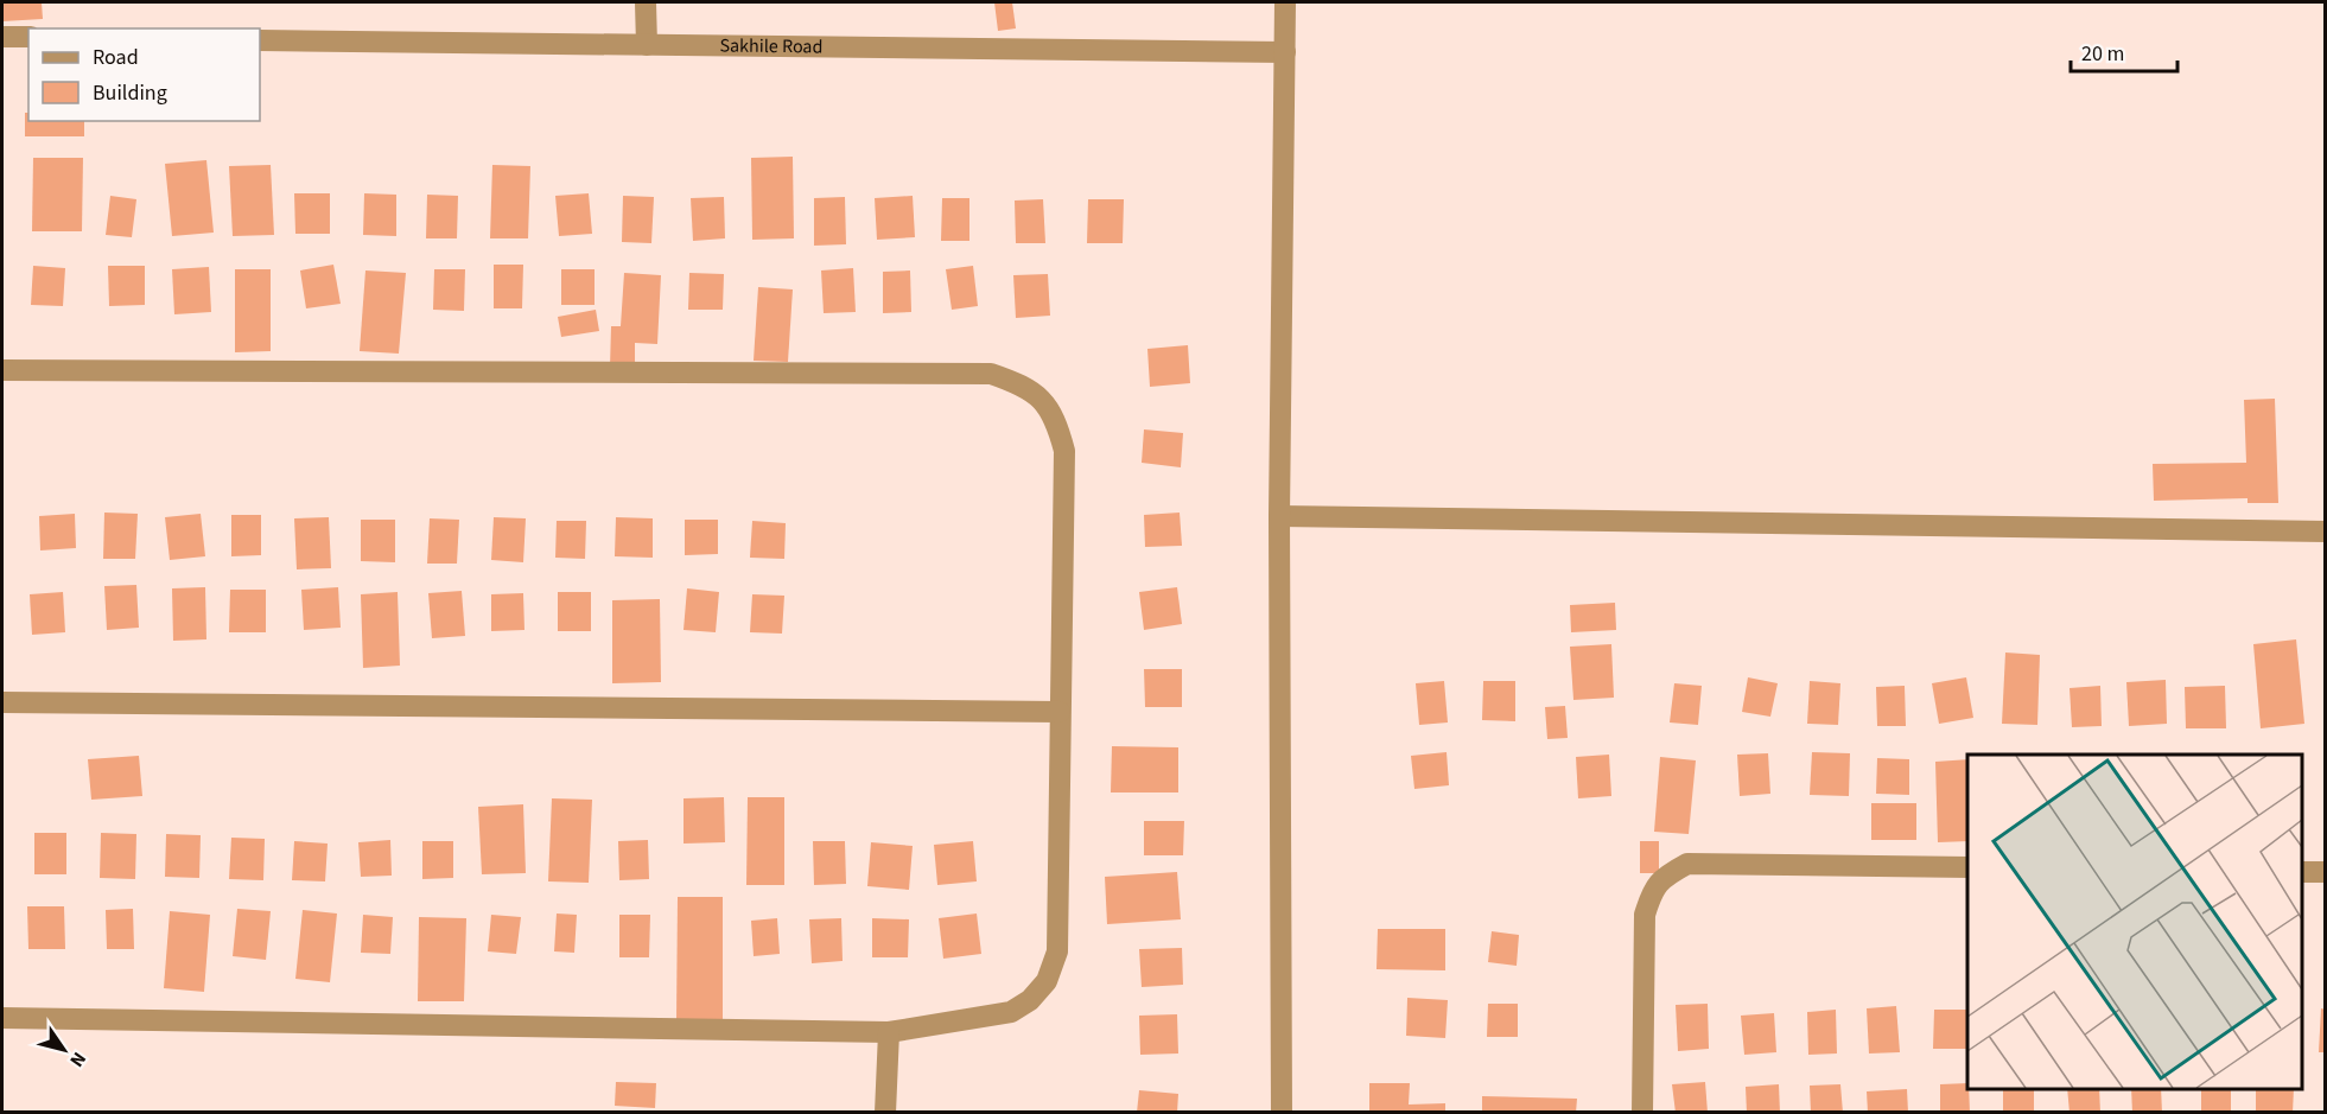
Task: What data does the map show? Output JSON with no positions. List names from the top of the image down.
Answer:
{
  "streets": {
    "street": ["Sakhile Road"]
  },
  "legend": ["Road", "Building"],
  "scale_bar": "20 m",
  "north": "bottom right"
}
